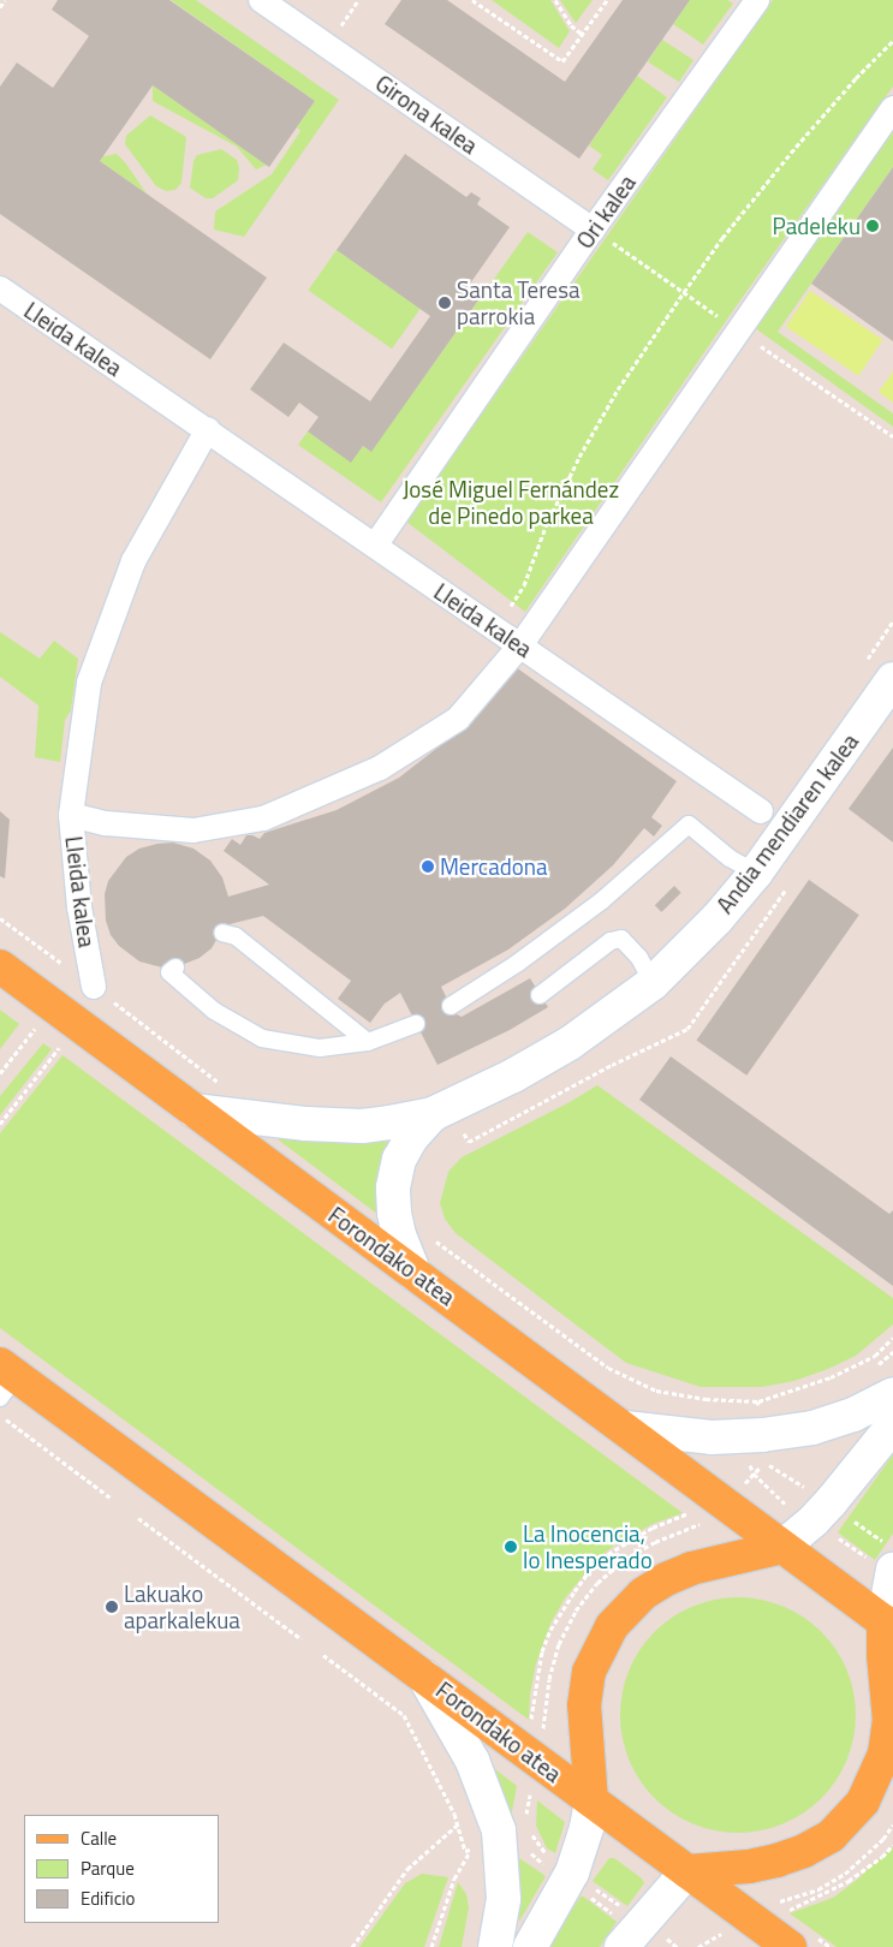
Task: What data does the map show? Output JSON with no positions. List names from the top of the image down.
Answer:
{
  "streets": {
    "main road": ["Forondako atea"],
    "street": [
      "Girona kalea",
      "Ori kalea",
      "Lleida kalea",
      "Andia mendiaren kalea"
    ]
  },
  "crossings": [
    ["Girona kalea", "Ori kalea"],
    ["Ori kalea", "Lleida kalea"],
    ["Andia mendiaren kalea", "Forondako atea"]
  ],
  "parks": ["José Miguel Fernández de Pinedo parkea"],
  "places": [
    "Padeleku",
    "Santa Teresa parrokia",
    "Mercadona",
    "La Inocencia, lo Inesperado",
    "Lakuako aparkalekua"
  ],
  "legend": ["Calle", "Parque", "Edificio"]
}
